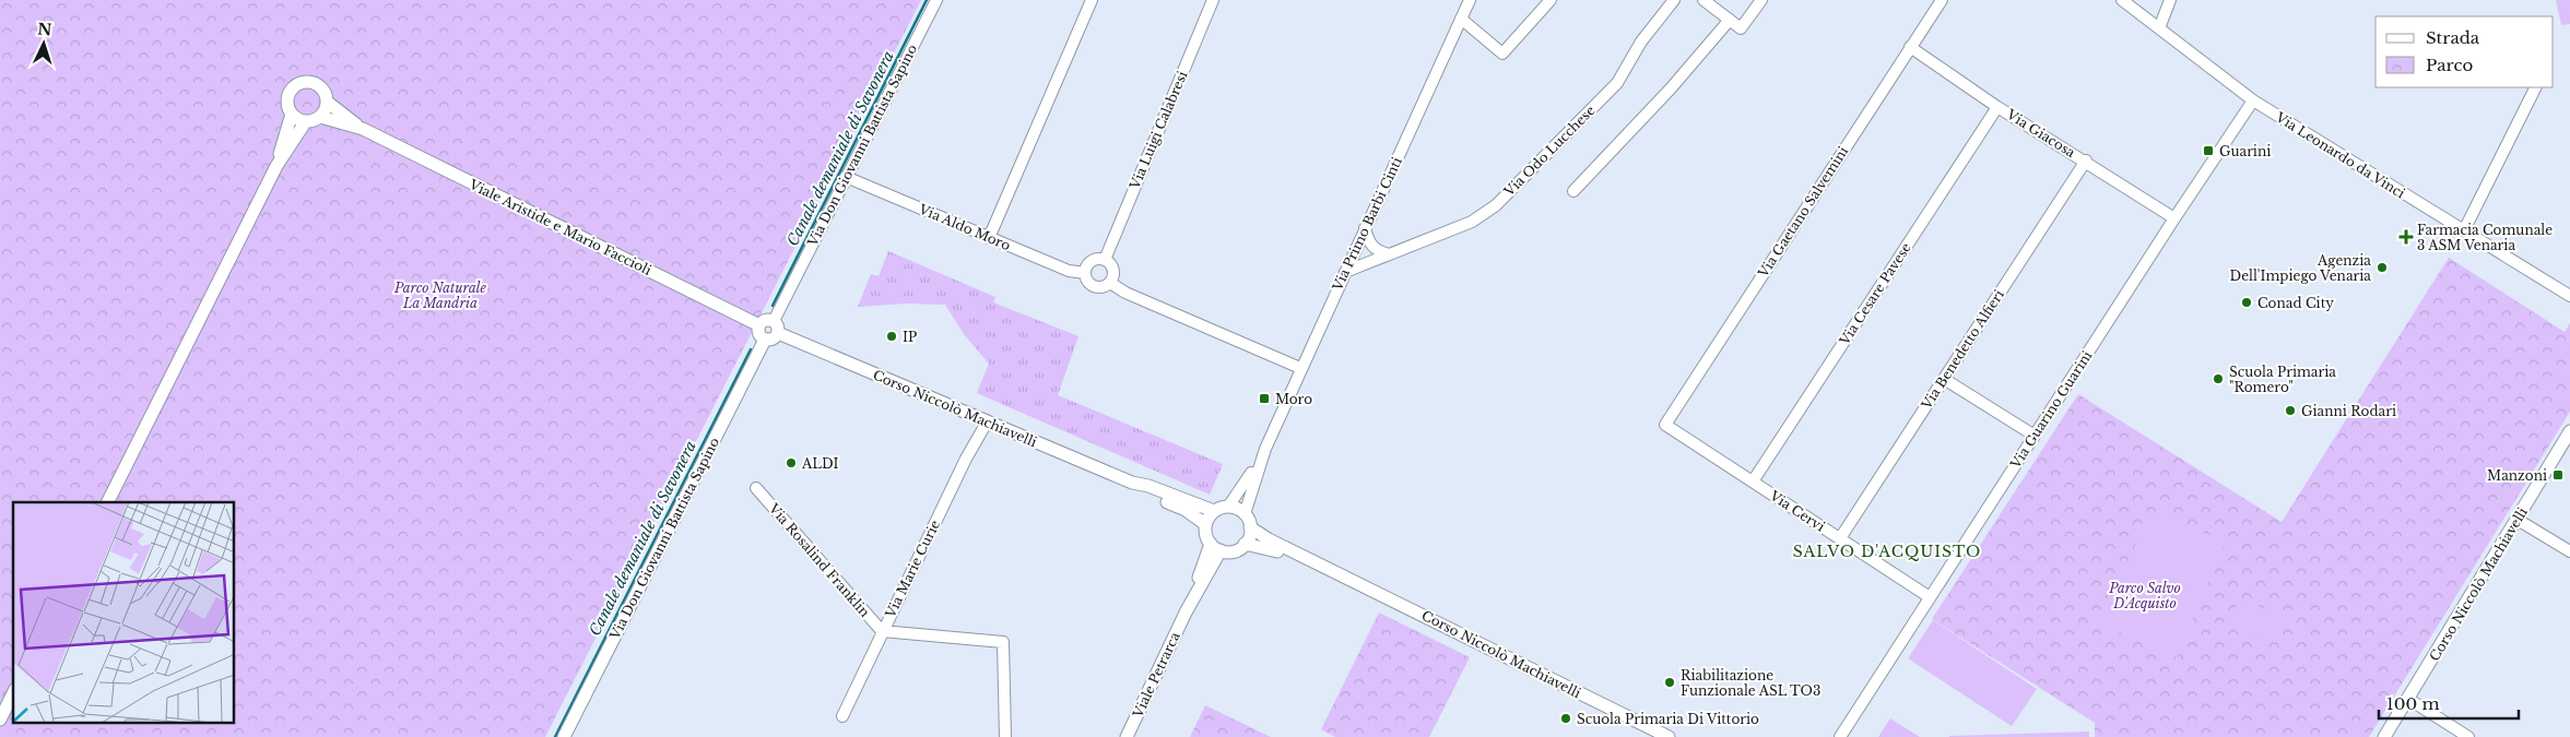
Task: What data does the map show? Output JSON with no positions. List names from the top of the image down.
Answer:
{
  "streets": {
    "street": [
      "Via Luigi Calabresi",
      "Via Giacosa",
      "Via Don Giovanni Battista Sapino",
      "Via Odo Lucchese",
      "Via Leonardo da Vinci",
      "Via Gaetano Salvemini",
      "Via Primo Barbi Cinti",
      "Viale Aristide e Mario Faccioli",
      "Via Aldo Moro",
      "Via Cesare Pavese",
      "Via Benedetto Alfieri",
      "Corso Niccolò Machiavelli",
      "Via Guarino Guarini",
      "Via Cervi",
      "Via Rosalind Franklin",
      "Via Marie Curie",
      "Viale Petrarca"
    ]
  },
  "crossings": [
    ["Via Luigi Calabresi", "Via Aldo Moro"],
    ["Via Giacosa", "Via Gaetano Salvemini"],
    ["Via Giacosa", "Via Cesare Pavese"],
    ["Via Giacosa", "Via Benedetto Alfieri"],
    ["Via Giacosa", "Via Guarino Guarini"],
    ["Via Don Giovanni Battista Sapino", "Viale Aristide e Mario Faccioli"],
    ["Via Don Giovanni Battista Sapino", "Via Aldo Moro"],
    ["Via Don Giovanni Battista Sapino", "Corso Niccolò Machiavelli"],
    ["Via Odo Lucchese", "Via Primo Barbi Cinti"],
    ["Via Leonardo da Vinci", "Via Guarino Guarini"],
    ["Via Gaetano Salvemini", "Via Cervi"],
    ["Via Primo Barbi Cinti", "Corso Niccolò Machiavelli"],
    ["Via Primo Barbi Cinti", "Viale Petrarca"],
    ["Viale Aristide e Mario Faccioli", "Corso Niccolò Machiavelli"],
    ["Via Cesare Pavese", "Via Cervi"],
    ["Via Benedetto Alfieri", "Via Cervi"],
    ["Corso Niccolò Machiavelli", "Via Marie Curie"],
    ["Corso Niccolò Machiavelli", "Viale Petrarca"],
    ["Via Guarino Guarini", "Via Cervi"],
    ["Via Rosalind Franklin", "Via Marie Curie"]
  ],
  "districts": ["SALVO D'ACQUISTO"],
  "water": ["Canale demaniale di Savonera"],
  "parks": ["Parco Naturale La Mandria", "Parco Salvo D'Acquisto"],
  "places": {
    "transit": ["Guarini", "Moro", "Manzoni"],
    "health": ["Farmacia Comunale 3 ASM Venaria"],
    "other": [
      "Agenzia Dell'Impiego Venaria",
      "Conad City",
      "IP",
      "Scuola Primaria \"Romero\"",
      "Gianni Rodari",
      "ALDI",
      "Riabilitazione Funzionale ASL TO3",
      "Scuola Primaria Di Vittorio"
    ]
  },
  "legend": ["Strada", "Parco"],
  "scale_bar": "100 m",
  "north": "top"
}
